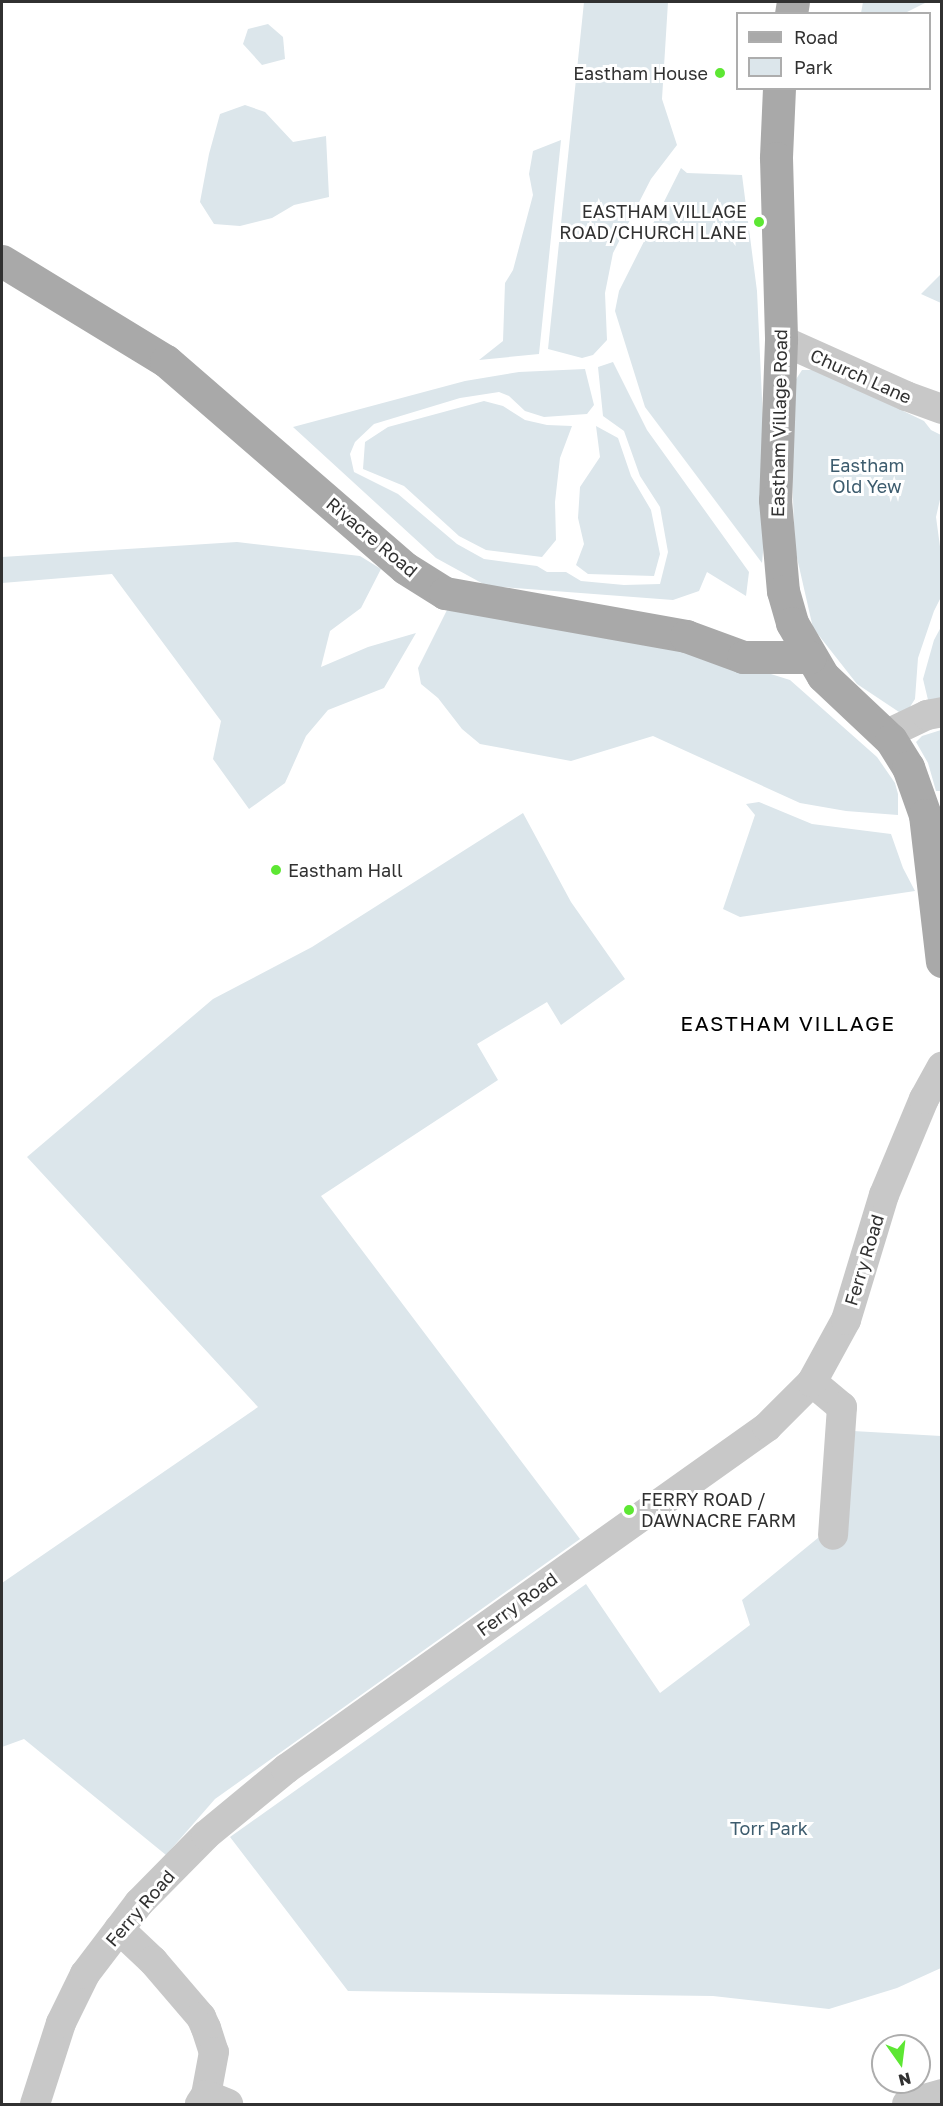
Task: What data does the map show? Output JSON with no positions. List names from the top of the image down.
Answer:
{
  "streets": {
    "main road": ["Eastham Village Road", "Rivacre Road"],
    "street": ["Church Lane", "Ferry Road"]
  },
  "crossings": [
    ["Church Lane", "Eastham Village Road"],
    ["Eastham Village Road", "Rivacre Road"]
  ],
  "districts": ["EASTHAM VILLAGE"],
  "parks": ["Eastham Old Yew", "Torr Park"],
  "places": [
    "Eastham House",
    "EASTHAM VILLAGE ROAD/CHURCH LANE",
    "Eastham Hall",
    "FERRY ROAD / DAWNACRE FARM"
  ],
  "legend": ["Road", "Park"],
  "north": "bottom"
}
